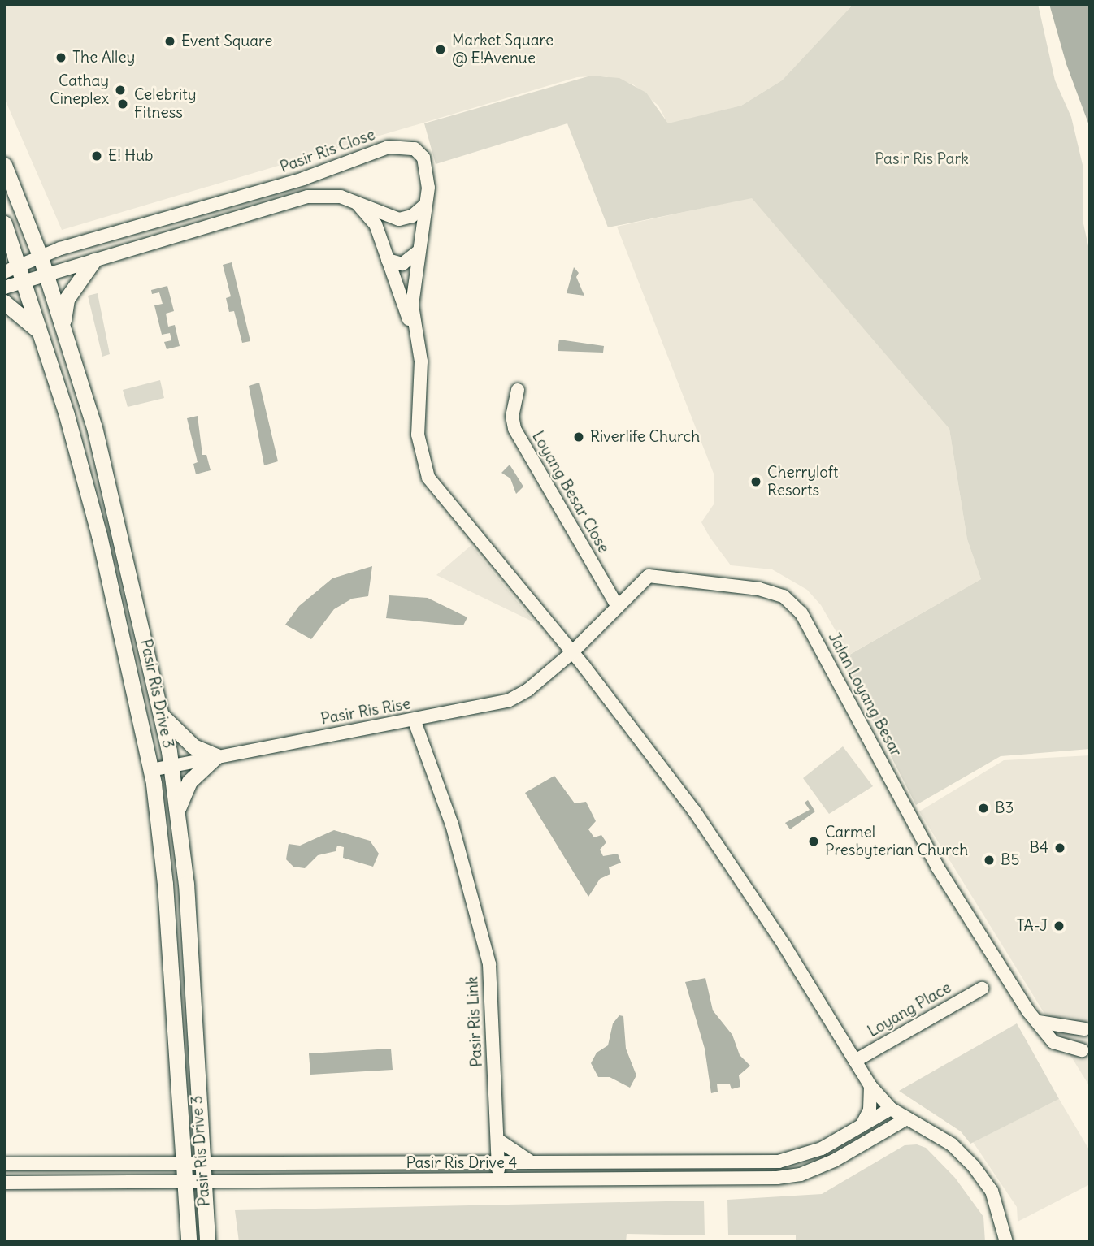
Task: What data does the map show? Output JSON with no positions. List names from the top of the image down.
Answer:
{
  "streets": {
    "main road": ["Pasir Ris Drive 3"],
    "street": [
      "Pasir Ris Close",
      "Loyang Besar Close",
      "Jalan Loyang Besar",
      "Pasir Ris Rise",
      "Loyang Place",
      "Pasir Ris Link",
      "Pasir Ris Drive 4"
    ]
  },
  "crossings": [
    ["Pasir Ris Close", "Pasir Ris Drive 3"],
    ["Loyang Besar Close", "Jalan Loyang Besar"],
    ["Pasir Ris Drive 3", "Pasir Ris Rise"],
    ["Pasir Ris Drive 3", "Pasir Ris Drive 4"],
    ["Jalan Loyang Besar", "Pasir Ris Rise"],
    ["Pasir Ris Rise", "Pasir Ris Link"],
    ["Pasir Ris Link", "Pasir Ris Drive 4"]
  ],
  "parks": ["Pasir Ris Park"],
  "places": [
    "Event Square",
    "Market Square @ E!Avenue",
    "The Alley",
    "Cathay Cineplex",
    "Celebrity Fitness",
    "E! Hub",
    "Riverlife Church",
    "Cherryloft Resorts",
    "B3",
    "Carmel Presbyterian Church",
    "B4",
    "B5",
    "TA-J"
  ]
}
